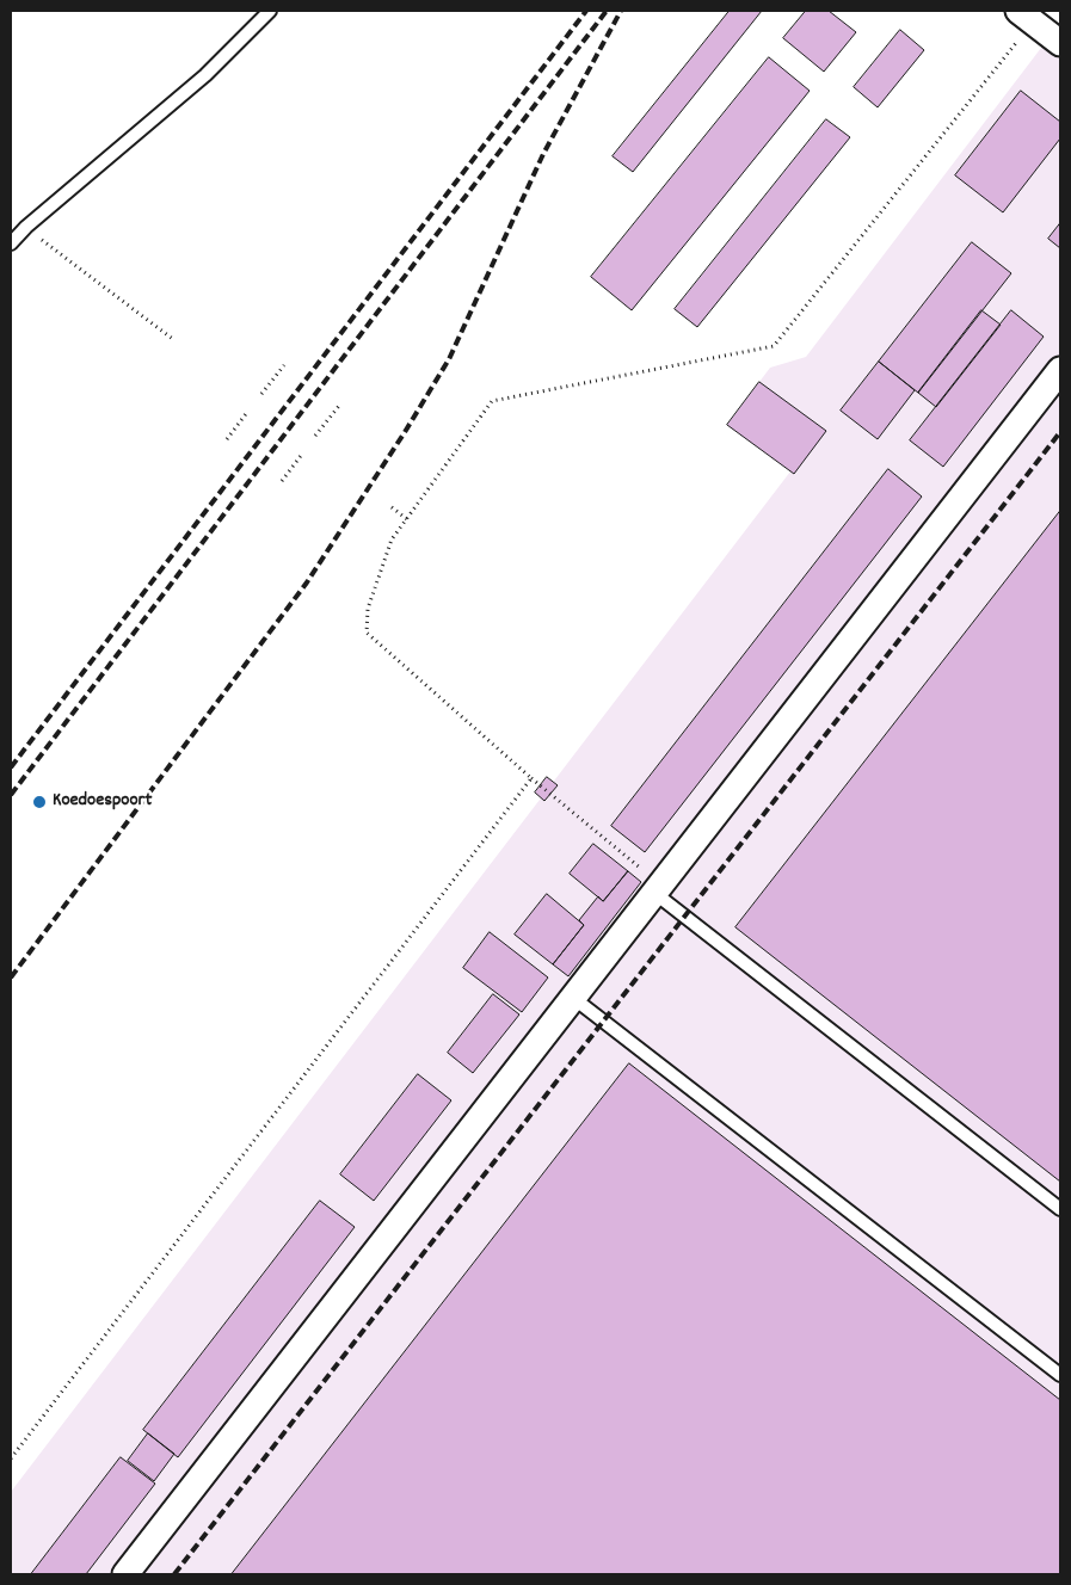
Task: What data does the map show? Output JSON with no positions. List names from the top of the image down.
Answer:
{
  "places": ["Koedoespoort"]
}
